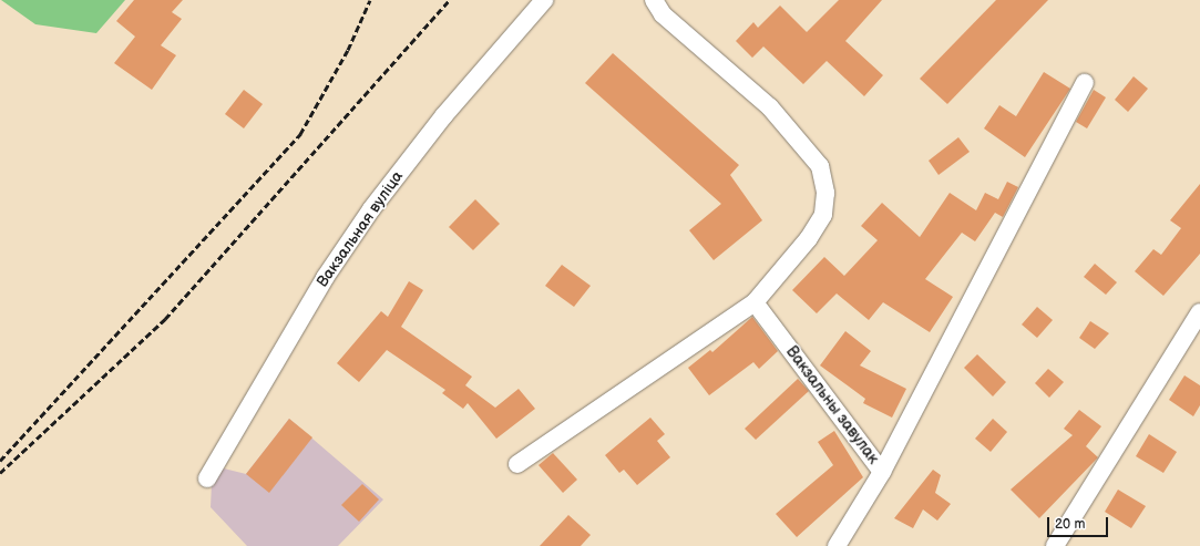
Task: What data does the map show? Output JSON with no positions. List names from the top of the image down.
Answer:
{
  "streets": {
    "street": ["Вакзальная вуліца", "Вакзальны завулак"]
  },
  "scale_bar": "20 m"
}
